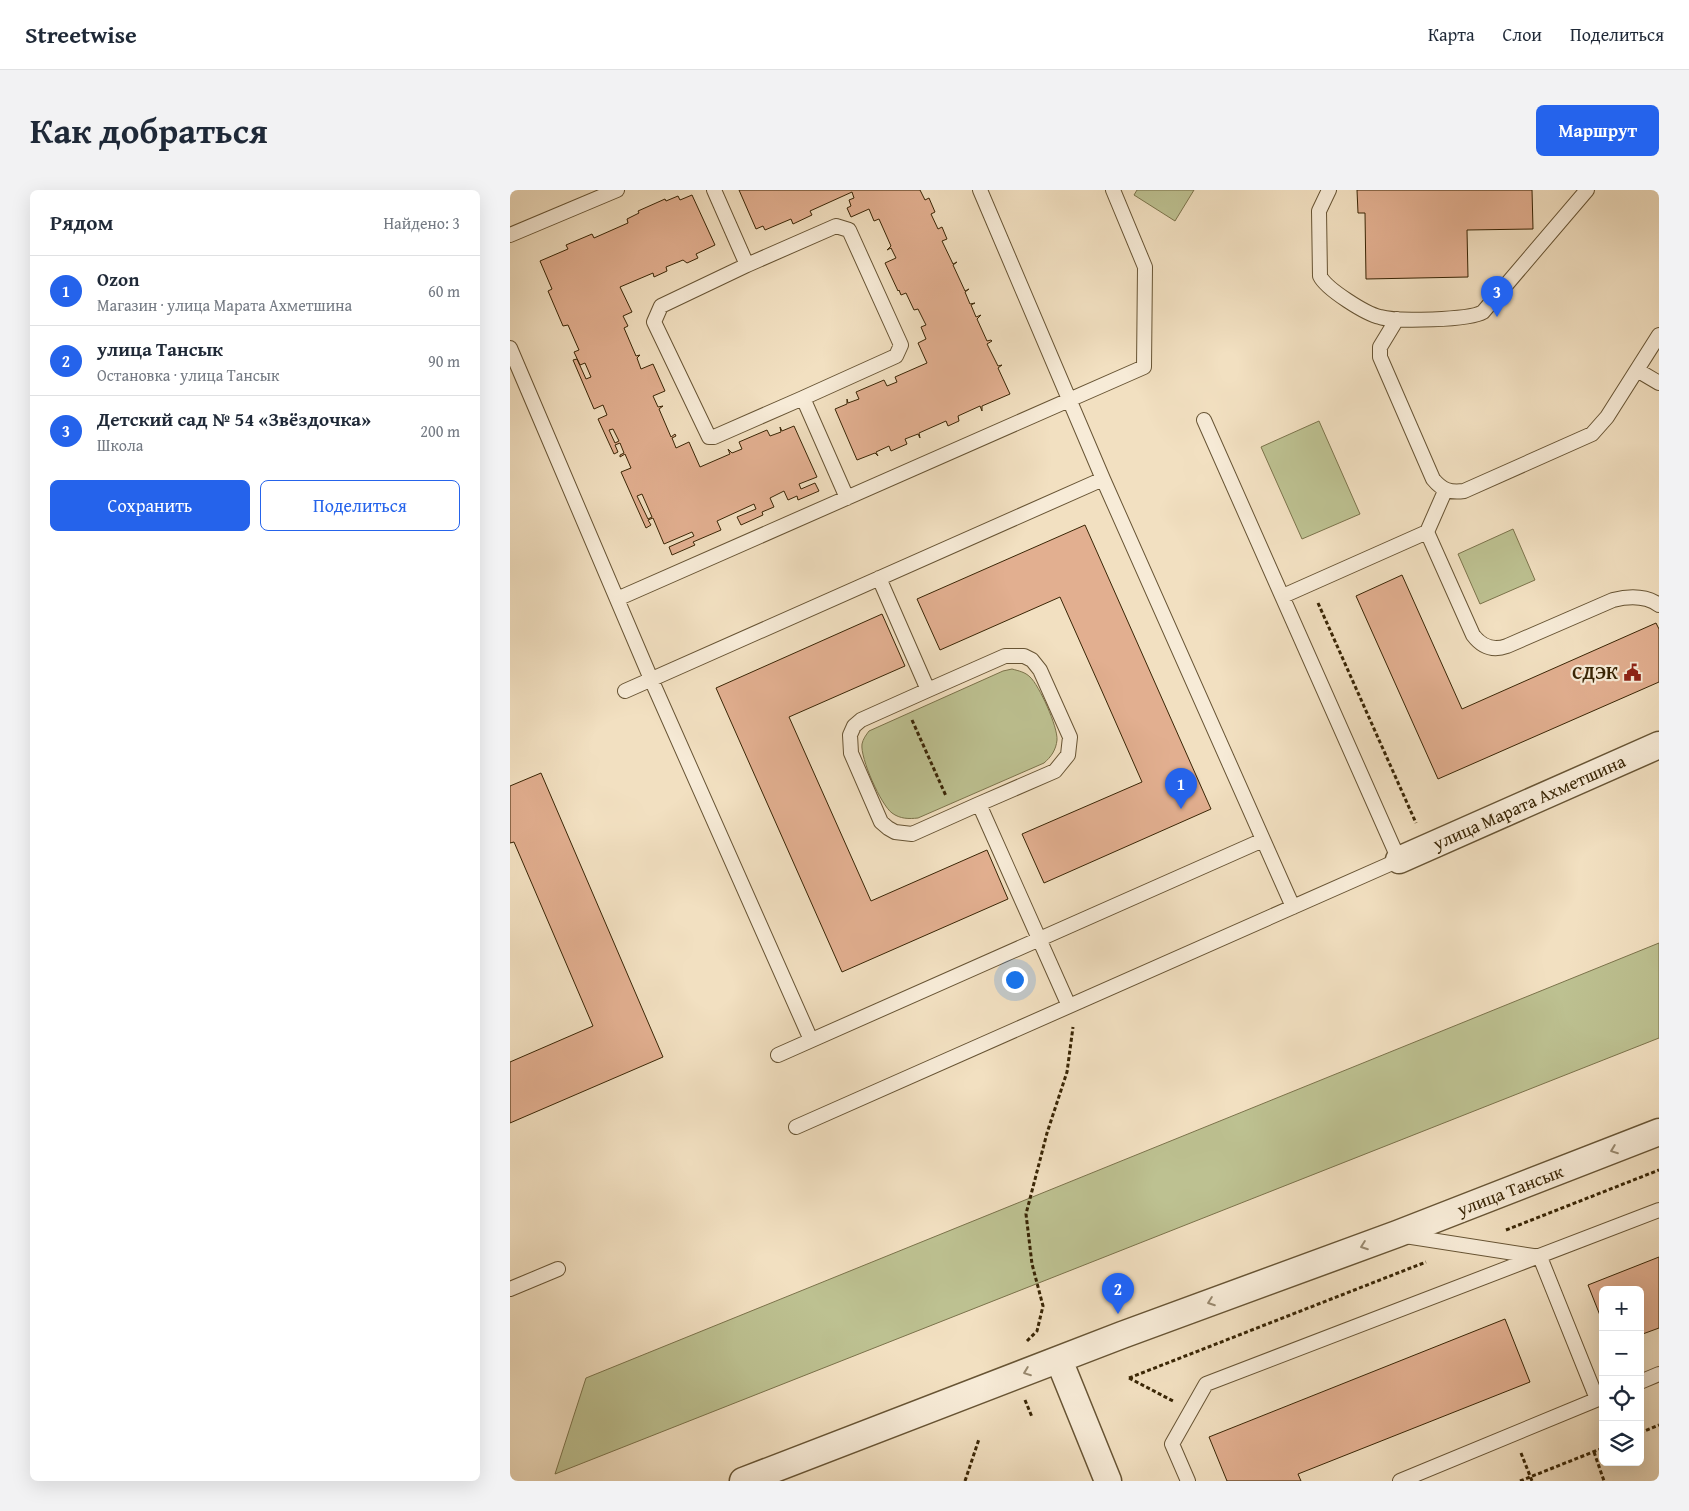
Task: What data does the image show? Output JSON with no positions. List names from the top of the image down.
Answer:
{
  "streets": {
    "street": ["улица Марата Ахметшина", "улица Тансык"]
  },
  "one_way": ["улица Тансык"],
  "places": {
    "public building": ["СДЭК"]
  },
  "page": {
    "header": "Streetwise",
    "nav": ["Карта", "Слои", "Поделиться"],
    "title": "Как добраться",
    "buttons": [
      "Маршрут",
      ["Сохранить", "Поделиться"]
    ],
    "heading": ["Рядом", "Найдено: 3"],
    "list": [
      {
        "mark": "1",
        "name": "Ozon",
        "note": "Магазин · улица Марата Ахметшина",
        "value": "60 m"
      },
      {
        "mark": "2",
        "name": "улица Тансык",
        "note": "Остановка · улица Тансык",
        "value": "90 m"
      },
      {
        "mark": "3",
        "name": "Детский сад № 54 «Звёздочка»",
        "note": "Школа",
        "value": "200 m"
      }
    ],
    "pins": ["3", "1", "2"],
    "map_buttons": ["+", "−"]
  }
}
